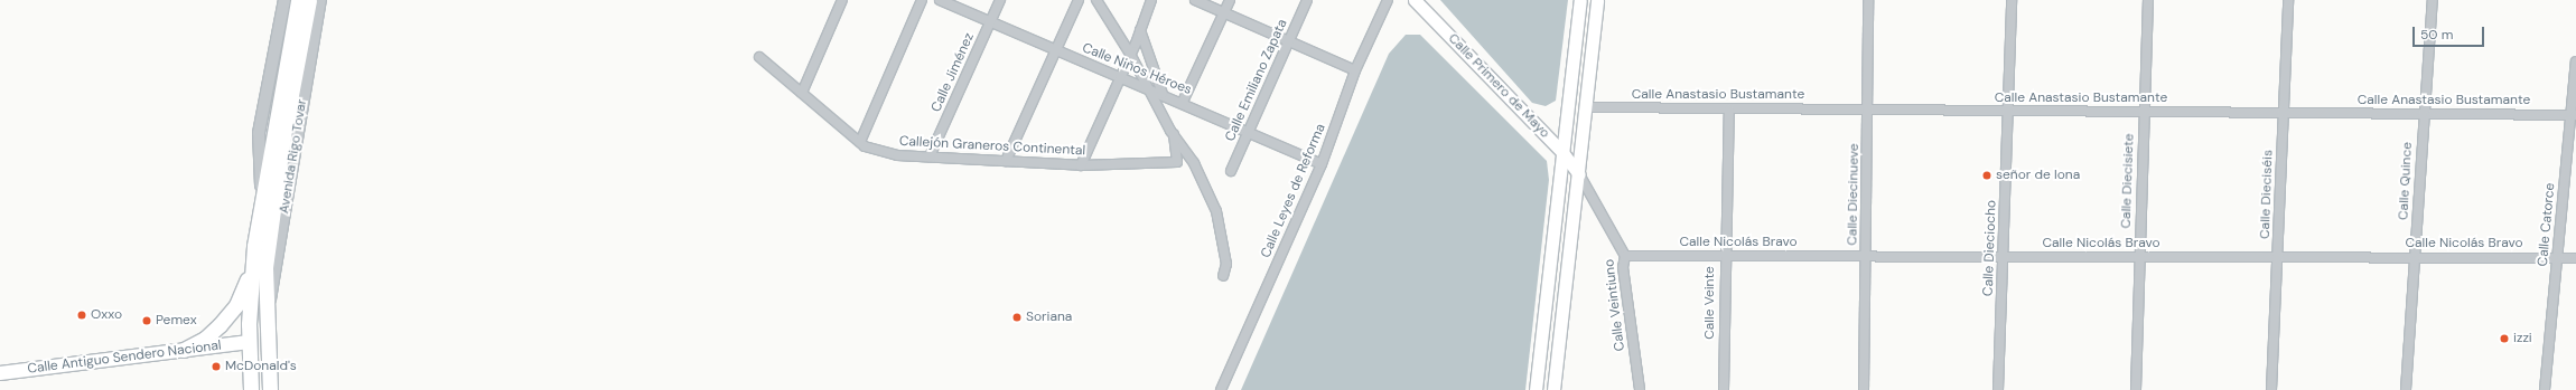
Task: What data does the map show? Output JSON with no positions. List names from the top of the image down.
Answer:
{
  "streets": {
    "highway": ["Avenida Rigo Tovar"],
    "main road": ["Calle Primero de Mayo", "Calle Antiguo Sendero Nacional"],
    "street": [
      "Calle Niños Héroes",
      "Calle Jiménez",
      "Calle Emiliano Zapata",
      "Calle Anastasio Bustamante",
      "Callejón Graneros Continental",
      "Calle Diecisiete",
      "Calle Quince",
      "Calle Leyes de Reforma",
      "Calle Diecinueve",
      "Calle Dieciséis",
      "Calle Catorce",
      "Calle Nicolás Bravo",
      "Calle Dieciocho",
      "Calle Veinte",
      "Calle Veintiuno"
    ]
  },
  "crossings": [
    ["Calle Niños Héroes", "Calle Jiménez"],
    ["Calle Niños Héroes", "Calle Emiliano Zapata"],
    ["Calle Niños Héroes", "Calle Leyes de Reforma"],
    ["Calle Jiménez", "Callejón Graneros Continental"],
    ["Calle Primero de Mayo", "Calle Veintiuno"],
    ["Calle Anastasio Bustamante", "Calle Diecisiete"],
    ["Calle Anastasio Bustamante", "Calle Quince"],
    ["Calle Anastasio Bustamante", "Calle Diecinueve"],
    ["Calle Anastasio Bustamante", "Calle Dieciséis"],
    ["Calle Anastasio Bustamante", "Calle Catorce"],
    ["Calle Anastasio Bustamante", "Calle Dieciocho"],
    ["Calle Anastasio Bustamante", "Calle Veinte"],
    ["Avenida Rigo Tovar", "Calle Antiguo Sendero Nacional"],
    ["Calle Diecisiete", "Calle Nicolás Bravo"],
    ["Calle Quince", "Calle Nicolás Bravo"],
    ["Calle Diecinueve", "Calle Nicolás Bravo"],
    ["Calle Dieciséis", "Calle Nicolás Bravo"],
    ["Calle Catorce", "Calle Nicolás Bravo"],
    ["Calle Nicolás Bravo", "Calle Dieciocho"],
    ["Calle Nicolás Bravo", "Calle Veinte"],
    ["Calle Nicolás Bravo", "Calle Veintiuno"]
  ],
  "places": [
    "señor de lona",
    "Oxxo",
    "Soriana",
    "Pemex",
    "izzi",
    "McDonald's"
  ],
  "scale_bar": "50 m"
}
